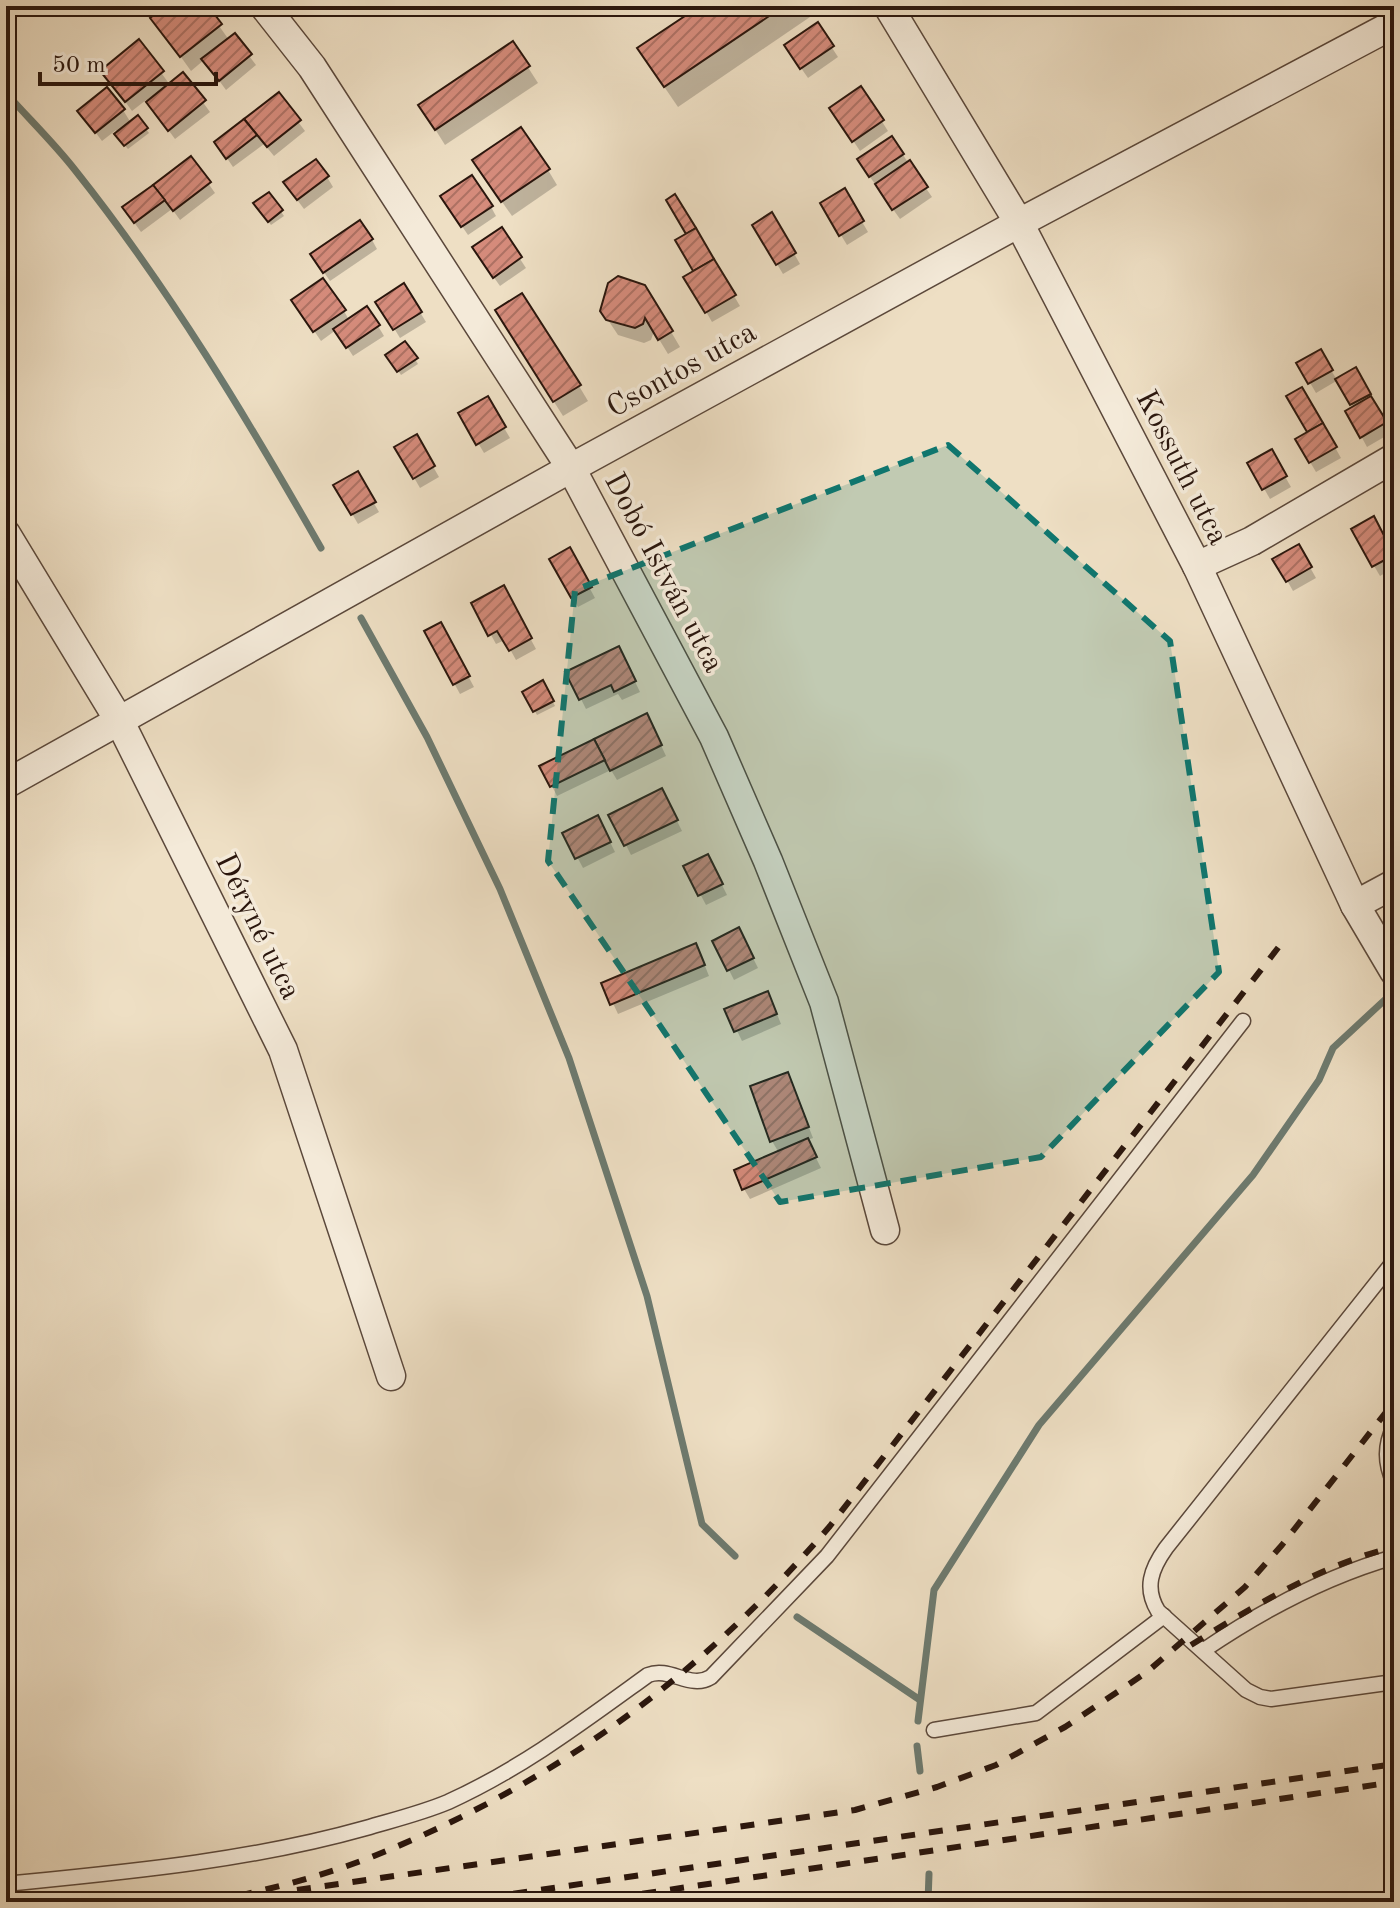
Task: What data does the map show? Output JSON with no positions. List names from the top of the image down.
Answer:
{
  "streets": {
    "street": [
      "Csontos utca",
      "Kossuth utca",
      "Dobó István utca",
      "Déryné utca"
    ]
  },
  "crossings": [
    ["Csontos utca", "Kossuth utca"],
    ["Csontos utca", "Dobó István utca"],
    ["Csontos utca", "Déryné utca"]
  ],
  "scale_bar": "50 m"
}
